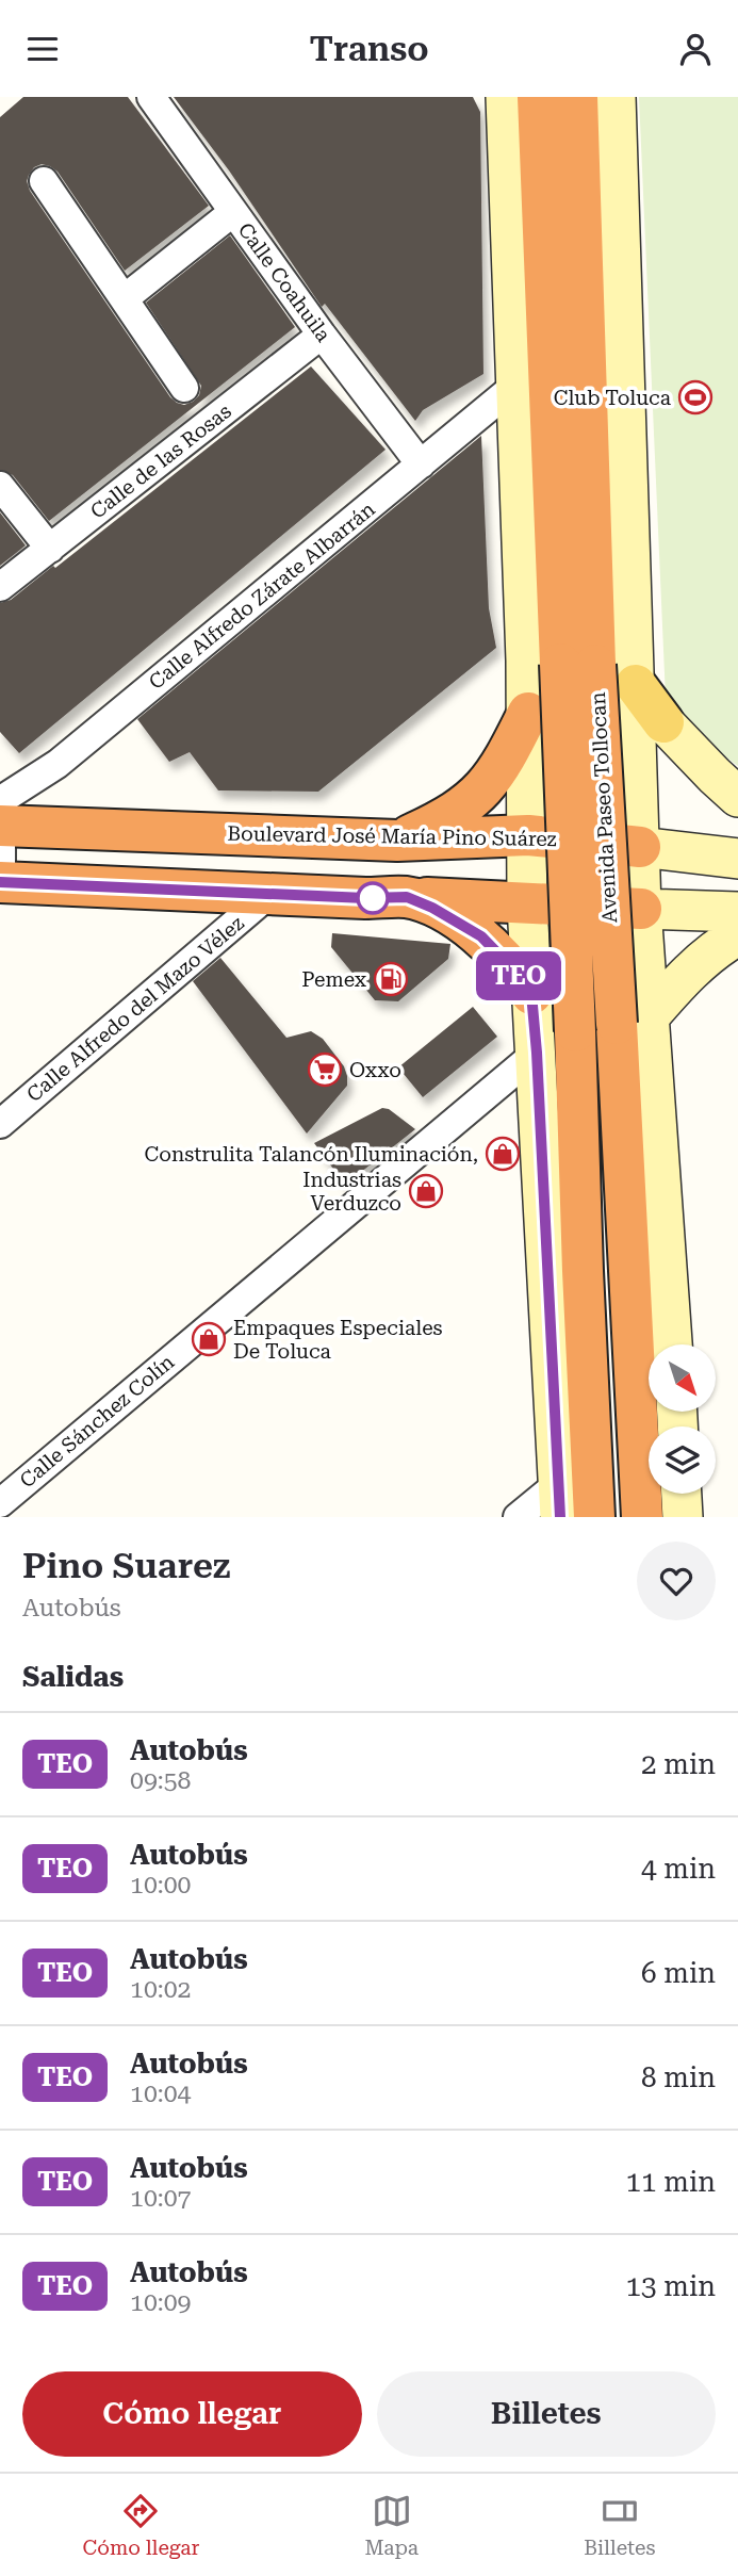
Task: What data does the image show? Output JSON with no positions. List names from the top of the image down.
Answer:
{
  "streets": {
    "highway": ["Avenida Paseo Tollocan", "Boulevard José María Pino Suárez"],
    "street": [
      "Calle Coahuila",
      "Calle de las Rosas",
      "Calle Alfredo Zárate Albarrán",
      "Calle Alfredo del Mazo Vélez",
      "Calle Sánchez Colín"
    ]
  },
  "crossings": [
    ["Calle Coahuila", "Calle de las Rosas"],
    ["Calle Coahuila", "Calle Alfredo Zárate Albarrán"],
    ["Calle Alfredo Zárate Albarrán", "Boulevard José María Pino Suárez"],
    ["Avenida Paseo Tollocan", "Boulevard José María Pino Suárez"]
  ],
  "places": {
    "sports": ["Club Toluca"],
    "fuel station": ["Pemex"],
    "supermarket": ["Oxxo"],
    "shop": ["Construlita Talancón Iluminación,", "Industrias Verduzco", "Empaques Especiales De Toluca"]
  },
  "lines": ["bus line TEO"],
  "north": "bottom right",
  "page": {
    "header": "Transo",
    "on_map": "TEO",
    "heading": [
      ["Pino Suarez", "Autobús"],
      "Salidas"
    ],
    "list": [
      {
        "mark": "TEO",
        "name": "Autobús",
        "note": "09:58",
        "value": "2 min"
      },
      {
        "mark": "TEO",
        "name": "Autobús",
        "note": "10:00",
        "value": "4 min"
      },
      {
        "mark": "TEO",
        "name": "Autobús",
        "note": "10:02",
        "value": "6 min"
      },
      {
        "mark": "TEO",
        "name": "Autobús",
        "note": "10:04",
        "value": "8 min"
      },
      {
        "mark": "TEO",
        "name": "Autobús",
        "note": "10:07",
        "value": "11 min"
      },
      {
        "mark": "TEO",
        "name": "Autobús",
        "note": "10:09",
        "value": "13 min"
      }
    ],
    "buttons": ["Cómo llegar", "Billetes"],
    "tabs": ["Cómo llegar", "Mapa", "Billetes"]
  }
}
